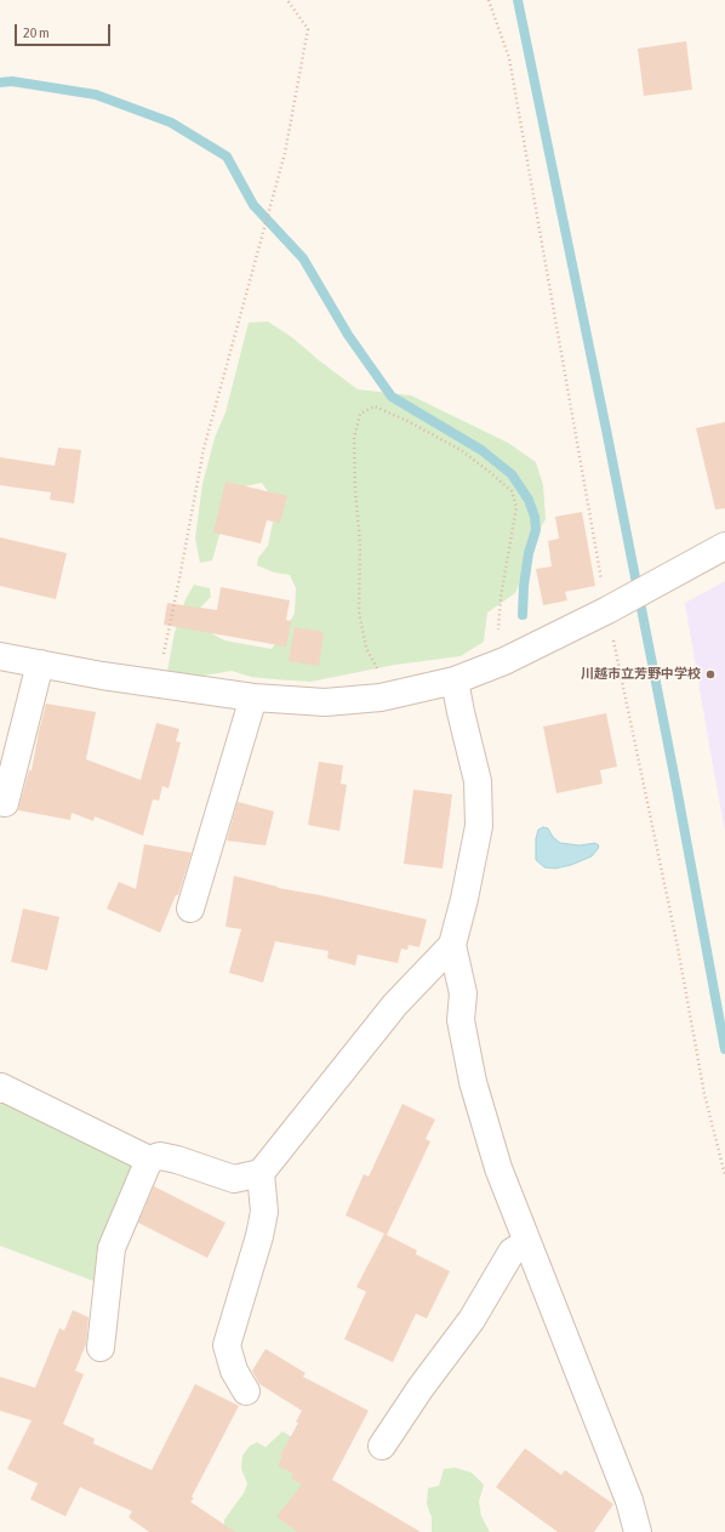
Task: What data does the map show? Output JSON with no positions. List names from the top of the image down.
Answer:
{
  "places": ["川越市立芳野中学校"],
  "scale_bar": "20 m"
}
